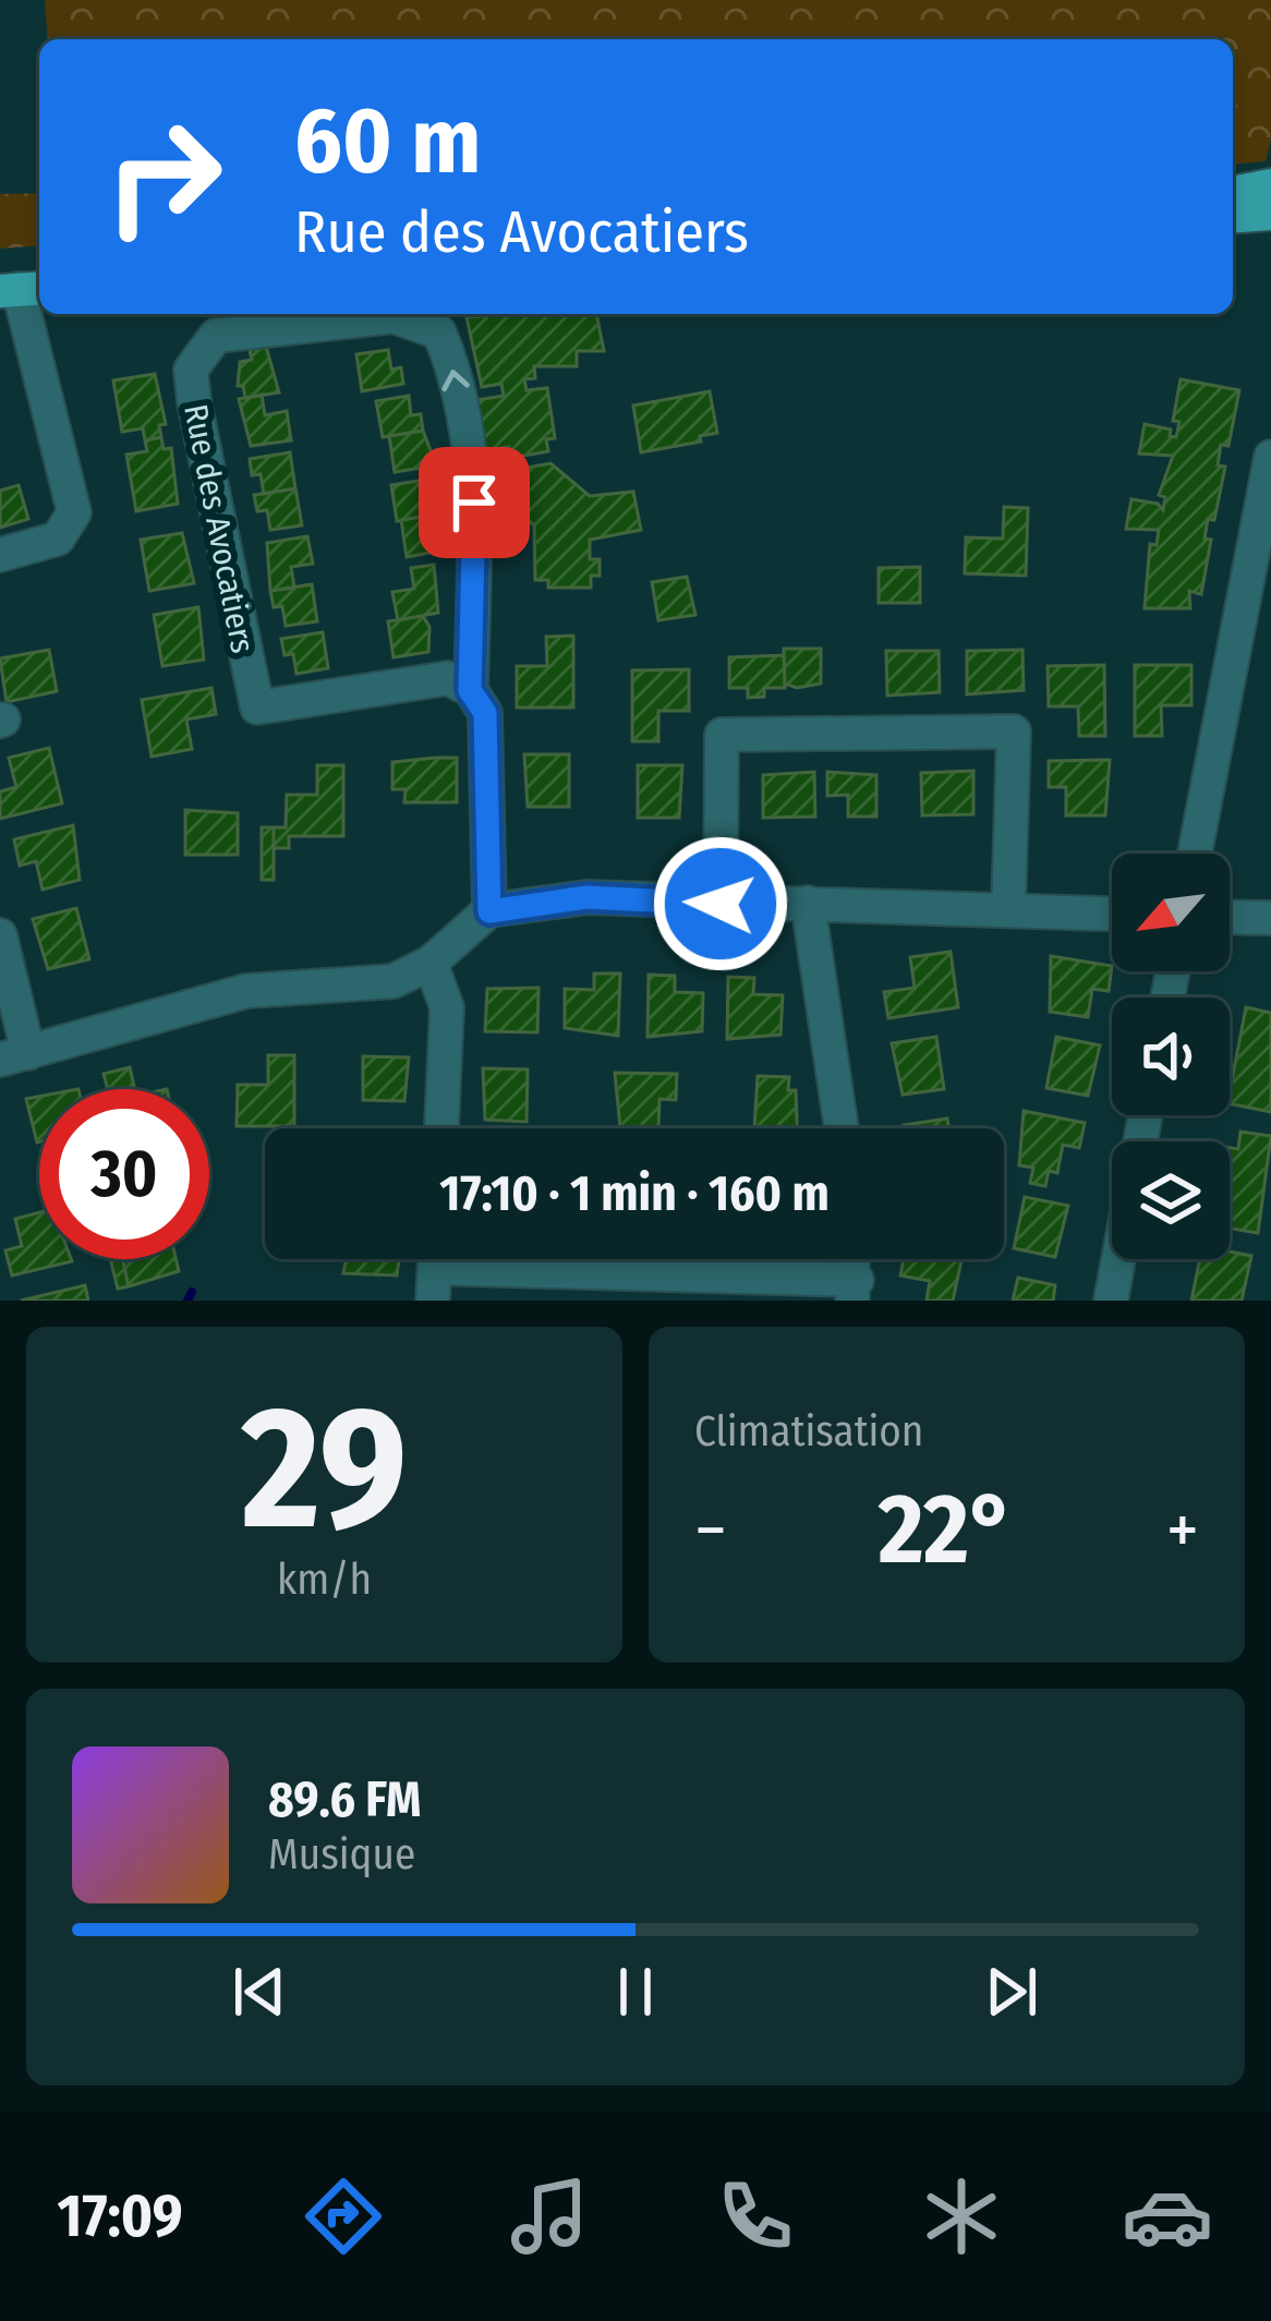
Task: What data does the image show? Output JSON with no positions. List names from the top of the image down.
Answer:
{
  "streets": {
    "street": ["Rue des Avocatiers"]
  },
  "north": "bottom left",
  "page": {
    "turn": ["60 m", "Rue des Avocatiers"],
    "limit": "30",
    "trip": "17:10 · 1 min · 160 m",
    "tile": [
      ["29", "km/h"],
      "Climatisation"
    ],
    "heat": ["−", "22°", "+"],
    "song": ["89.6 FM", "Musique"],
    "tabs": "17:09"
  }
}
